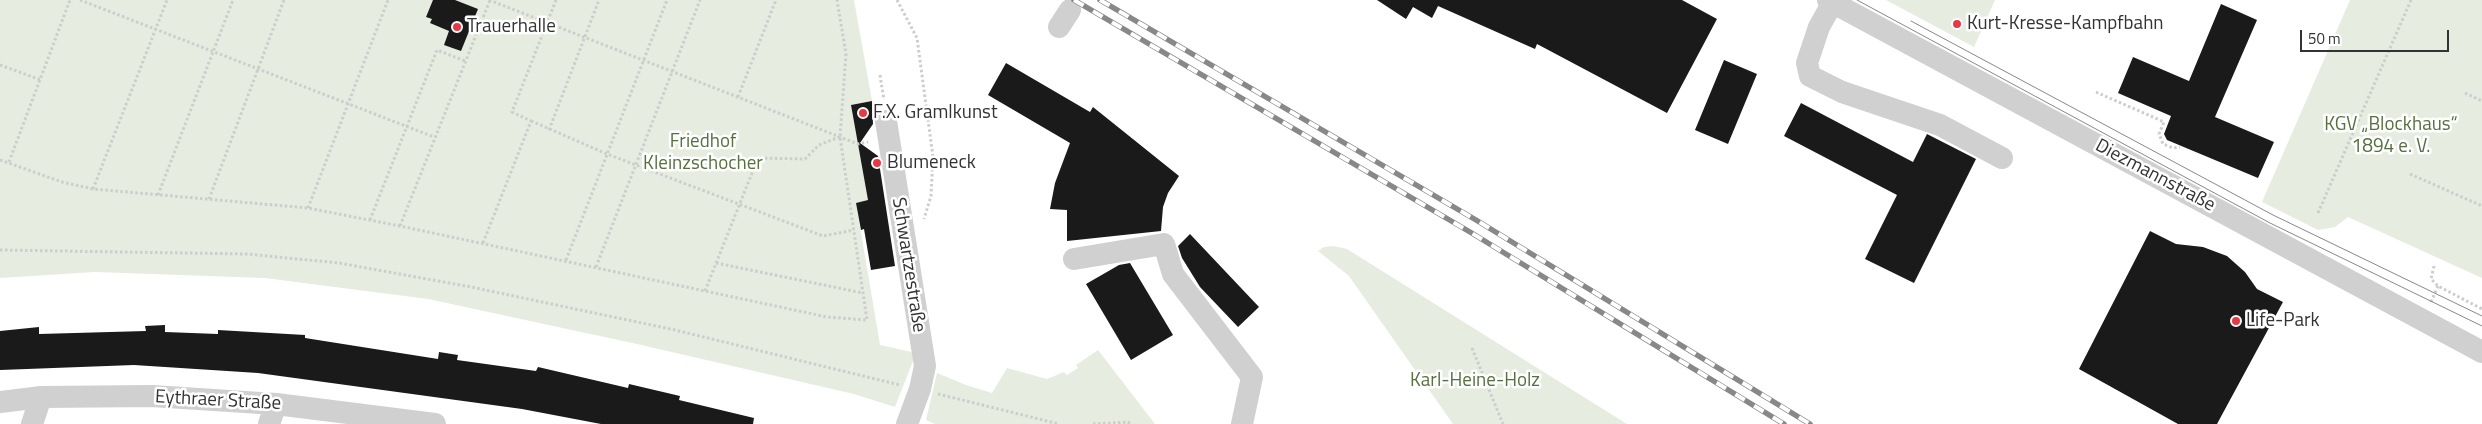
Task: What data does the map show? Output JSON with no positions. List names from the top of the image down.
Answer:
{
  "streets": {
    "street": ["Diezmannstraße", "Schwartzestraße", "Eythraer Straße"]
  },
  "parks": ["KGV „Blockhaus“ 1894 e. V.", "Friedhof Kleinzschocher", "Karl-Heine-Holz"],
  "places": [
    "Kurt-Kresse-Kampfbahn",
    "Trauerhalle",
    "F.X. Gramlkunst",
    "Blumeneck",
    "Life-Park"
  ],
  "scale_bar": "50 m"
}
